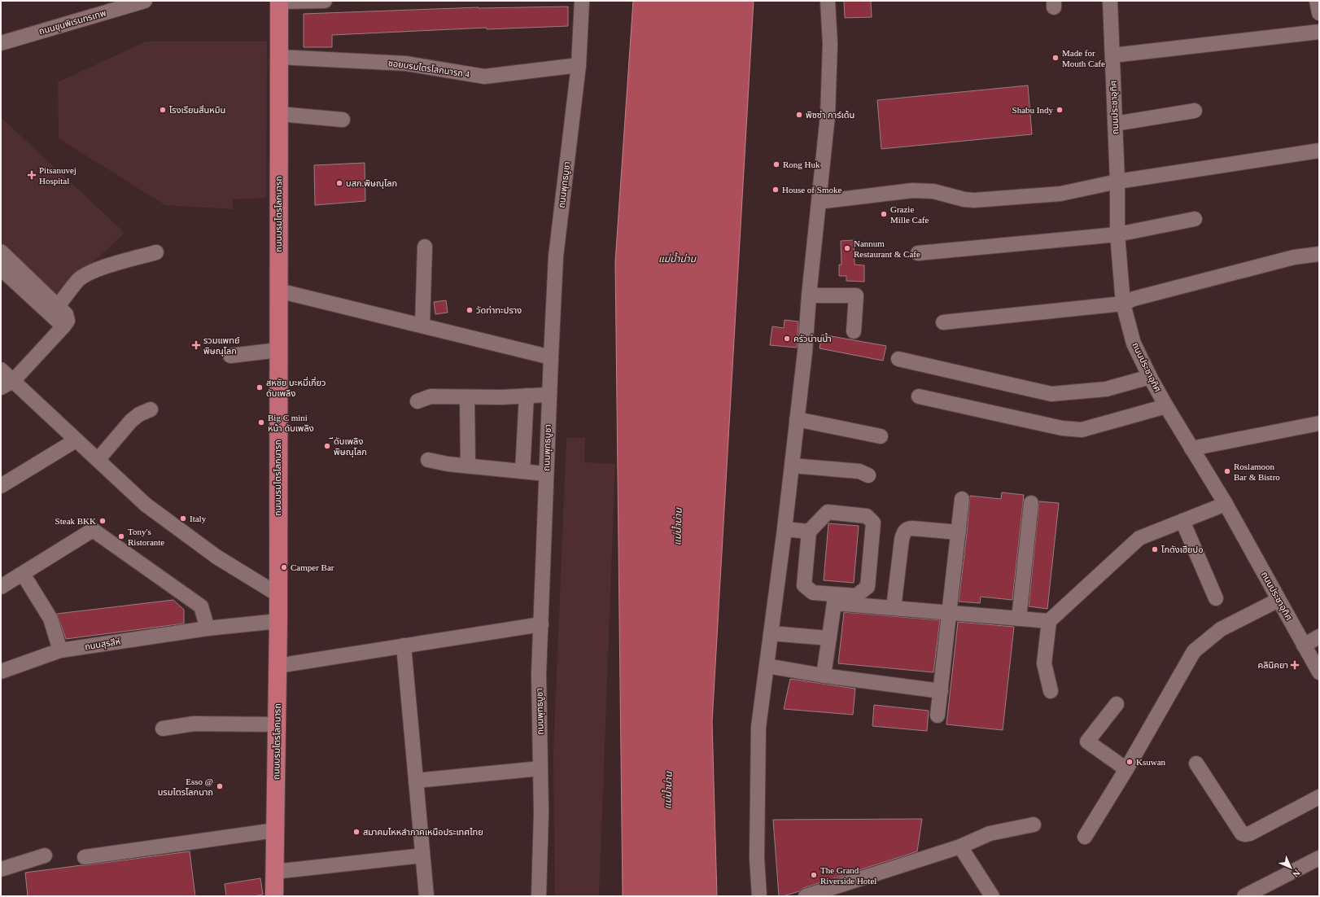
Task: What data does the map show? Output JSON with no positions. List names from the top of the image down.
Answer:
{
  "streets": {
    "main road": ["ถนนบรมไตรโลกนารถ"],
    "street": [
      "ถนนขุนพิเรนทรเทพ",
      "ซอยบรมไตรโลกนารถ 4",
      "ถนนประชาอุทิศ",
      "ถนนพุทธบูชา",
      "ถนนสุรสีห์"
    ]
  },
  "crossings": [
    ["ซอยบรมไตรโลกนารถ 4", "ถนนพุทธบูชา"],
    ["ซอยบรมไตรโลกนารถ 4", "ถนนบรมไตรโลกนารถ"],
    ["ถนนบรมไตรโลกนารถ", "ถนนสุรสีห์"]
  ],
  "water": ["แม่น้ำน่าน"],
  "places": {
    "other": [
      "Made for Mouth Cafe",
      "โรงเรียนสิ่นหมิน",
      "Shabu Indy",
      "พิซซ่า การ์เด้น",
      "Rong Huk",
      "บสก.พิษณุโลก",
      "House of Smoke",
      "Grazie Mille Cafe",
      "Nannum Restaurant & Cafe",
      "วัดท่าทะปราง",
      "ครัวน่านน้ำ",
      "สหชัย บะหมี่เกี่ยว ดับเพลิง",
      "Big C mini หน้า ดับเพลิง",
      "ีดับเพลิง พิษณุโลก",
      "Roslamoon Bar & Bistro",
      "Italy",
      "Steak BKK",
      "Tony's Ristorante",
      "โกดังเฮียปอ",
      "Camper Bar",
      "Ksuwan",
      "Esso @ บรมไตรโลกนาถ",
      "สมาคมไหหลำภาคเหนือประเทศไทย",
      "The Grand Riverside Hotel"
    ],
    "health": ["Pitsanuvej Hospital", "รวมแพทย์ พิษณุโลก", "คลินิคยา"]
  },
  "north": "bottom right"
}
